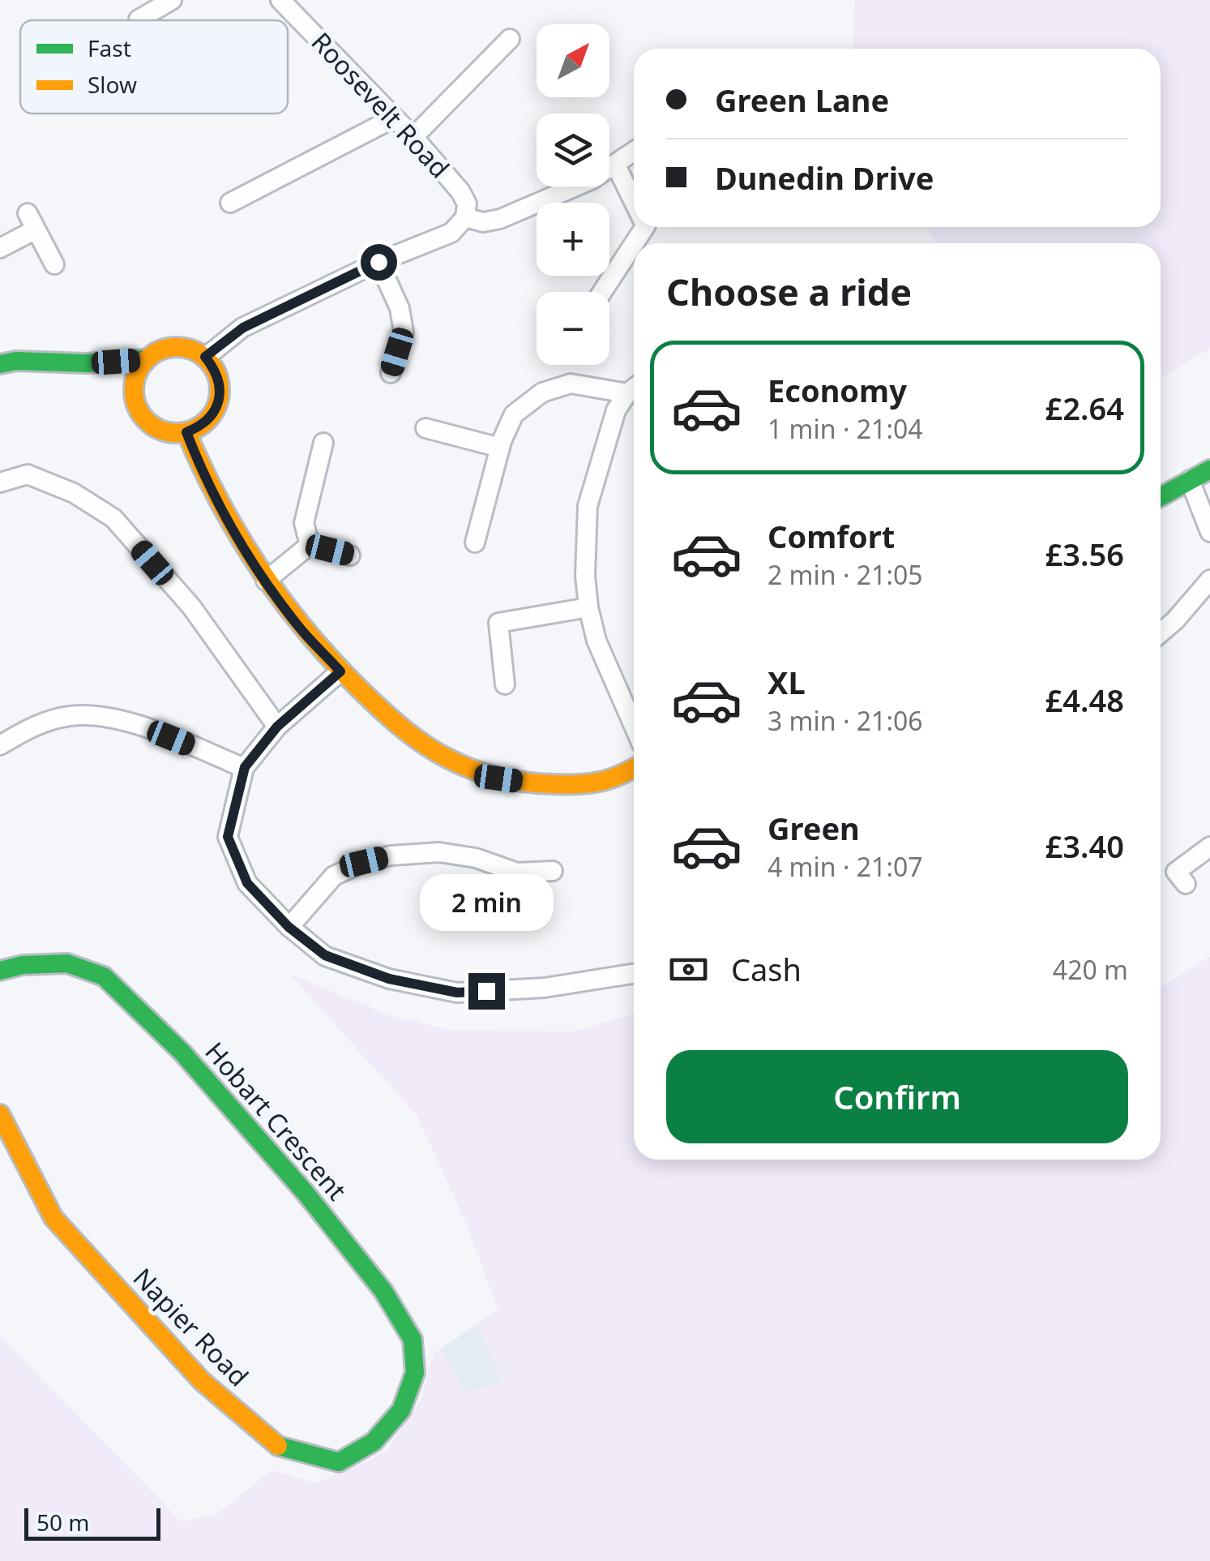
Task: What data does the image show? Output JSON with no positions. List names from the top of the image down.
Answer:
{
  "streets": {
    "street": ["Roosevelt Road", "Hobart Crescent", "Napier Road"]
  },
  "crossings": [
    ["Hobart Crescent", "Napier Road"]
  ],
  "legend": ["Fast", "Slow"],
  "scale_bar": "50 m",
  "north": "top right",
  "page": {
    "map_buttons": ["+", "−"],
    "banner": ["Green Lane", "Dunedin Drive"],
    "heading": "Choose a ride",
    "list": [
      {
        "name": "Economy",
        "note": "1 min · 21:04",
        "value": "£2.64"
      },
      {
        "name": "Comfort",
        "note": "2 min · 21:05",
        "value": "£3.56"
      },
      {
        "name": "XL",
        "note": "3 min · 21:06",
        "value": "£4.48"
      },
      {
        "name": "Green",
        "note": "4 min · 21:07",
        "value": "£3.40"
      }
    ],
    "bubble": "2 min",
    "pay": ["Cash", "420 m"],
    "buttons": "Confirm",
    "scale": "50 m"
  }
}
